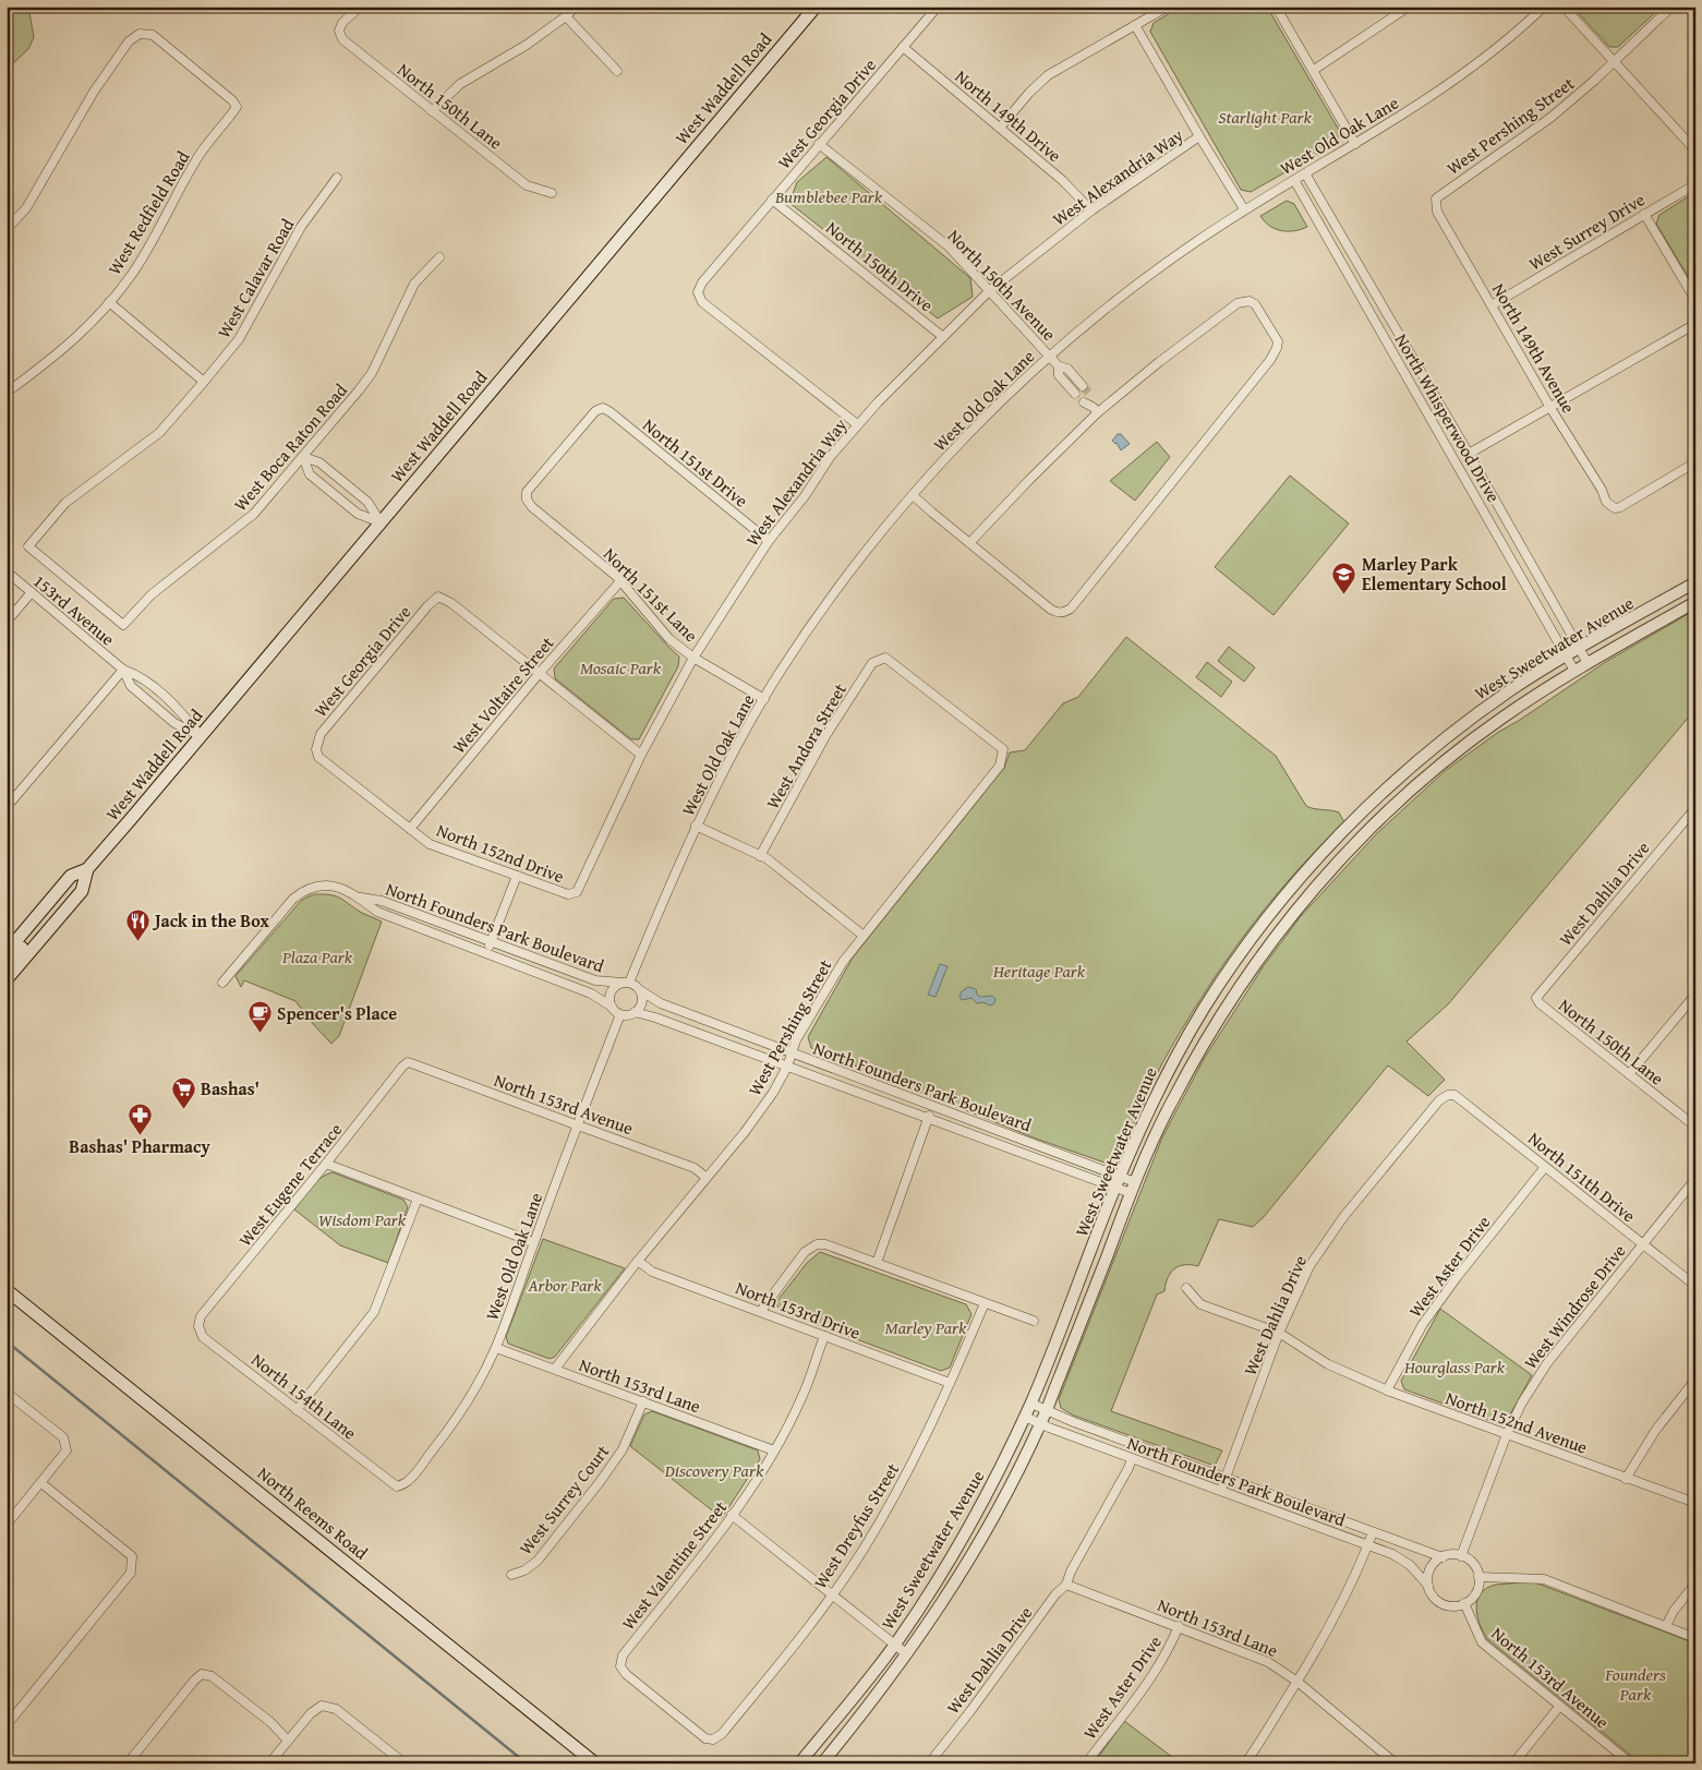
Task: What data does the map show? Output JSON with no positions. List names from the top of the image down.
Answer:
{
  "streets": {
    "main road": ["West Waddell Road", "North Reems Road"],
    "street": [
      "North 150th Lane",
      "West Georgia Drive",
      "North 149th Drive",
      "West Pershing Street",
      "West Old Oak Lane",
      "West Alexandria Way",
      "West Redfield Road",
      "West Surrey Drive",
      "North 150th Drive",
      "West Calavar Road",
      "North 150th Avenue",
      "North 149th Avenue",
      "North Whisperwood Drive",
      "West Boca Raton Road",
      "North 151st Drive",
      "North 151st Lane",
      "153rd Avenue",
      "West Sweetwater Avenue",
      "West Voltaire Street",
      "West Andora Street",
      "North 152nd Drive",
      "West Dahlia Drive",
      "North Founders Park Boulevard",
      "North 153rd Avenue",
      "North 151th Drive",
      "West Eugene Terrace",
      "West Aster Drive",
      "West Windrose Drive",
      "North 153rd Drive",
      "North 153rd Lane",
      "North 154th Lane",
      "North 152nd Avenue",
      "West Surrey Court",
      "West Dreyfus Street",
      "West Valentine Street"
    ]
  },
  "crossings": [
    ["West Waddell Road", "153rd Avenue"],
    ["North 150th Lane", "West Dahlia Drive"],
    ["West Georgia Drive", "North 149th Drive"],
    ["West Georgia Drive", "West Alexandria Way"],
    ["West Georgia Drive", "North 150th Drive"],
    ["West Georgia Drive", "North 150th Avenue"],
    ["West Georgia Drive", "West Voltaire Street"],
    ["West Georgia Drive", "North 152nd Drive"],
    ["North 149th Drive", "West Alexandria Way"],
    ["West Pershing Street", "North 149th Avenue"],
    ["West Pershing Street", "West Andora Street"],
    ["West Pershing Street", "North Founders Park Boulevard"],
    ["West Pershing Street", "North 153rd Avenue"],
    ["West Pershing Street", "North 153rd Drive"],
    ["West Pershing Street", "North 153rd Lane"],
    ["West Old Oak Lane", "North 150th Avenue"],
    ["West Old Oak Lane", "North Whisperwood Drive"],
    ["West Old Oak Lane", "North 151st Lane"],
    ["West Old Oak Lane", "North Founders Park Boulevard"],
    ["West Old Oak Lane", "North 153rd Avenue"],
    ["West Old Oak Lane", "North 153rd Lane"],
    ["West Old Oak Lane", "North 154th Lane"],
    ["West Alexandria Way", "North 150th Drive"],
    ["West Alexandria Way", "North 150th Avenue"],
    ["West Alexandria Way", "North 151st Drive"],
    ["West Alexandria Way", "North 151st Lane"],
    ["West Alexandria Way", "North 152nd Drive"],
    ["West Surrey Drive", "North 149th Avenue"],
    ["West Calavar Road", "West Boca Raton Road"],
    ["North Whisperwood Drive", "West Sweetwater Avenue"],
    ["North 151st Drive", "North 151st Lane"],
    ["North 151st Lane", "West Voltaire Street"],
    ["West Sweetwater Avenue", "North Founders Park Boulevard"],
    ["West Voltaire Street", "North 152nd Drive"],
    ["West Dahlia Drive", "North Founders Park Boulevard"],
    ["West Dahlia Drive", "North 151th Drive"],
    ["West Dahlia Drive", "North 153rd Lane"],
    ["West Dahlia Drive", "North 152nd Avenue"],
    ["North Founders Park Boulevard", "North 153rd Avenue"],
    ["North Founders Park Boulevard", "West Windrose Drive"],
    ["North 153rd Avenue", "West Eugene Terrace"],
    ["North 153rd Avenue", "West Windrose Drive"],
    ["North 151th Drive", "West Aster Drive"],
    ["North 151th Drive", "West Windrose Drive"],
    ["West Eugene Terrace", "North 154th Lane"],
    ["West Aster Drive", "North 153rd Lane"],
    ["West Aster Drive", "North 152nd Avenue"],
    ["West Windrose Drive", "North 152nd Avenue"],
    ["North 153rd Drive", "West Dreyfus Street"],
    ["North 153rd Drive", "West Valentine Street"],
    ["North 153rd Lane", "West Surrey Court"],
    ["North 153rd Lane", "West Valentine Street"],
    ["West Dreyfus Street", "West Valentine Street"]
  ],
  "parks": [
    "Starlight Park",
    "Bumblebee Park",
    "Mosaic Park",
    "Plaza Park",
    "Heritage Park",
    "Wisdom Park",
    "Arbor Park",
    "Marley Park",
    "Hourglass Park",
    "Discovery Park",
    "Founders Park"
  ],
  "places": {
    "school or university": ["Marley Park Elementary School"],
    "restaurant": ["Jack in the Box"],
    "cafe": ["Spencer's Place"],
    "supermarket": ["Bashas'"],
    "pharmacy": ["Bashas' Pharmacy"]
  }
}
